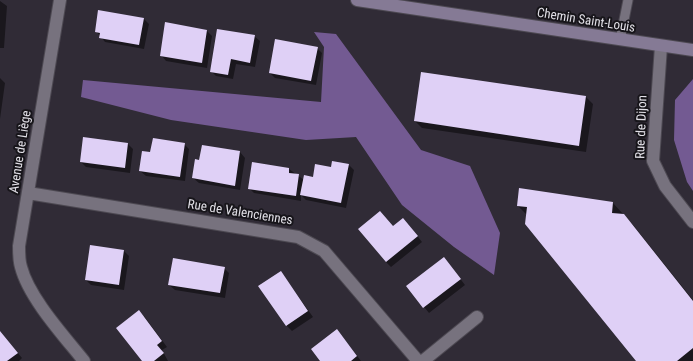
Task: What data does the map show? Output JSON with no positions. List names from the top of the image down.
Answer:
{
  "streets": {
    "street": [
      "Chemin Saint-Louis",
      "Rue de Dijon",
      "Avenue de Liège",
      "Rue de Valenciennes"
    ]
  },
  "crossings": [
    ["Chemin Saint-Louis", "Rue de Dijon"],
    ["Avenue de Liège", "Rue de Valenciennes"]
  ]
}
